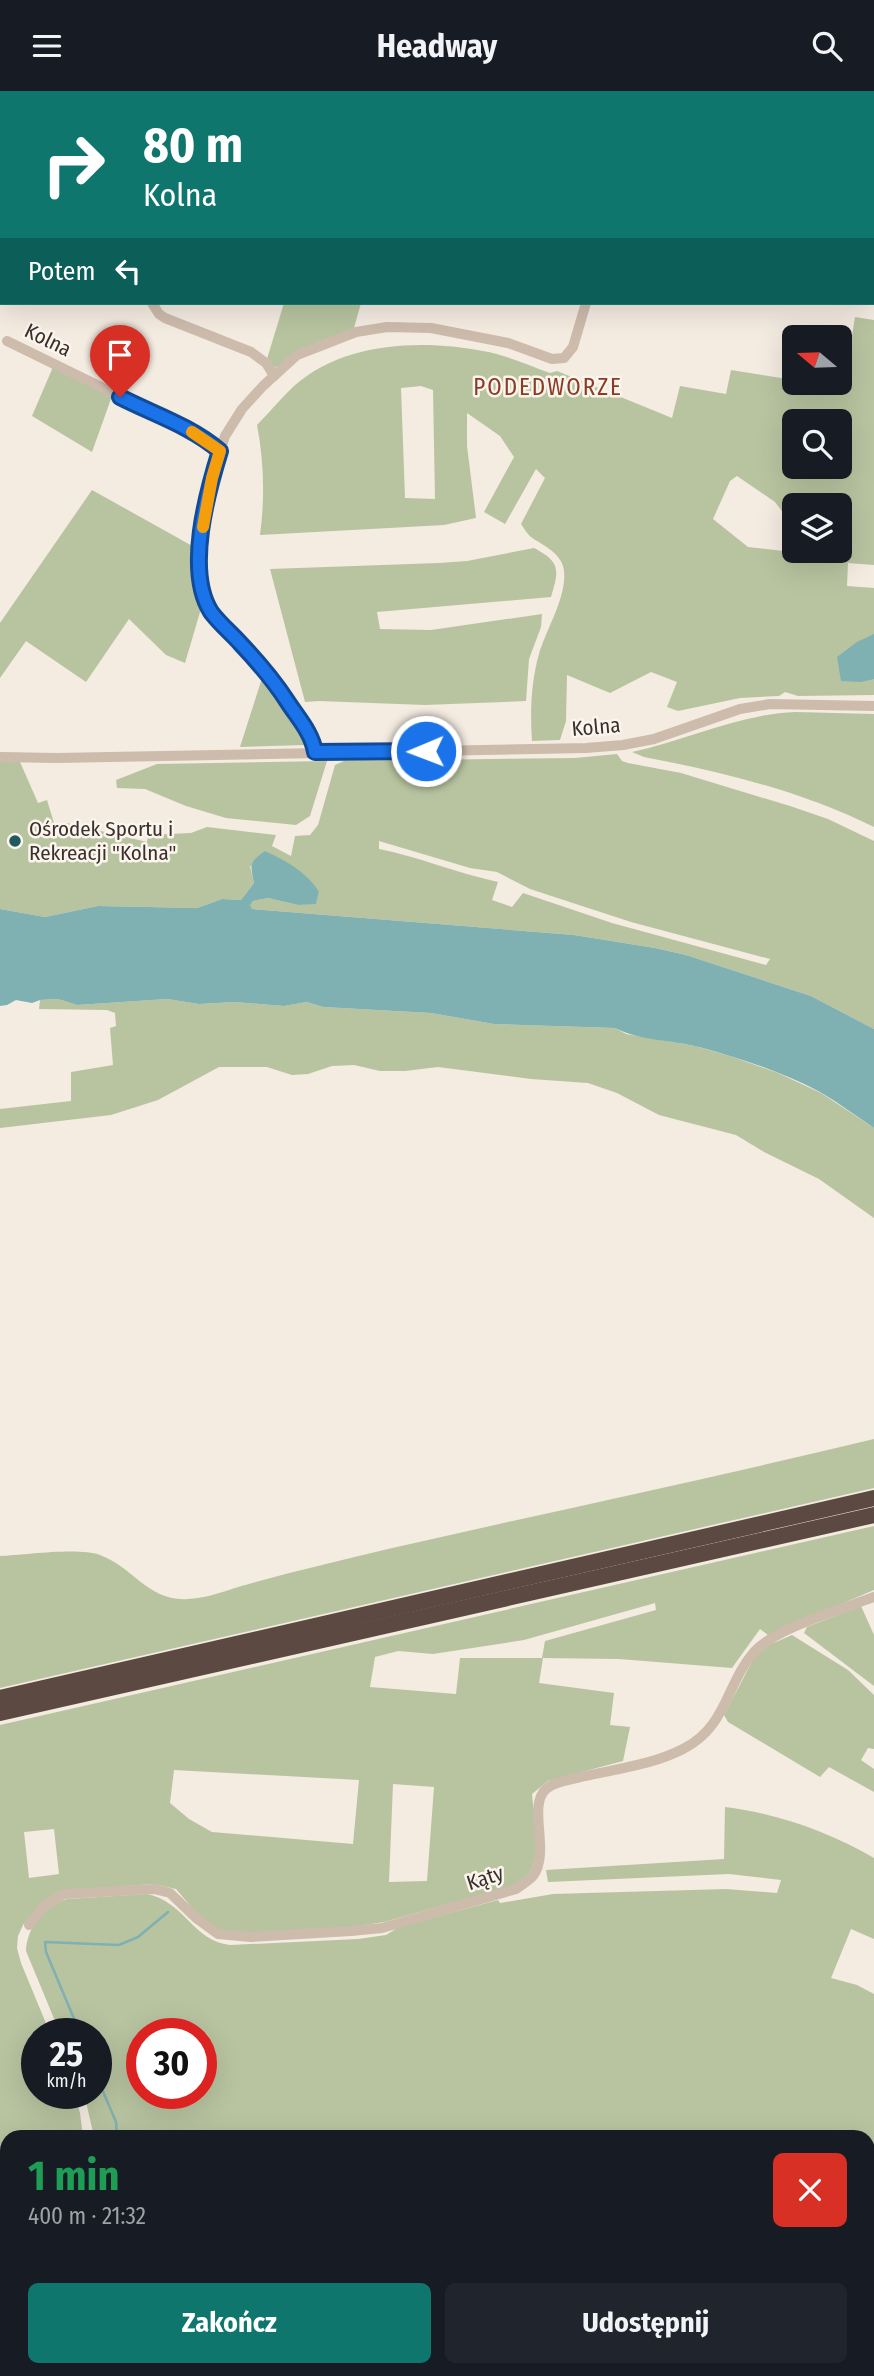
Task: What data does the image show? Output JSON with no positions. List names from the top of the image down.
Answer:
{
  "streets": {
    "street": ["Kolna", "Kąty"]
  },
  "districts": ["PODEDWORZE"],
  "places": ["Ośrodek Sportu i Rekreacji \"Kolna\""],
  "north": "left",
  "page": {
    "header": "Headway",
    "turn": ["80 m", "Kolna"],
    "then": "Potem",
    "speed": "25 km/h",
    "limit": "30",
    "heading": ["1 min", "400 m · 21:32"],
    "buttons": ["Zakończ", "Udostępnij"]
  }
}
